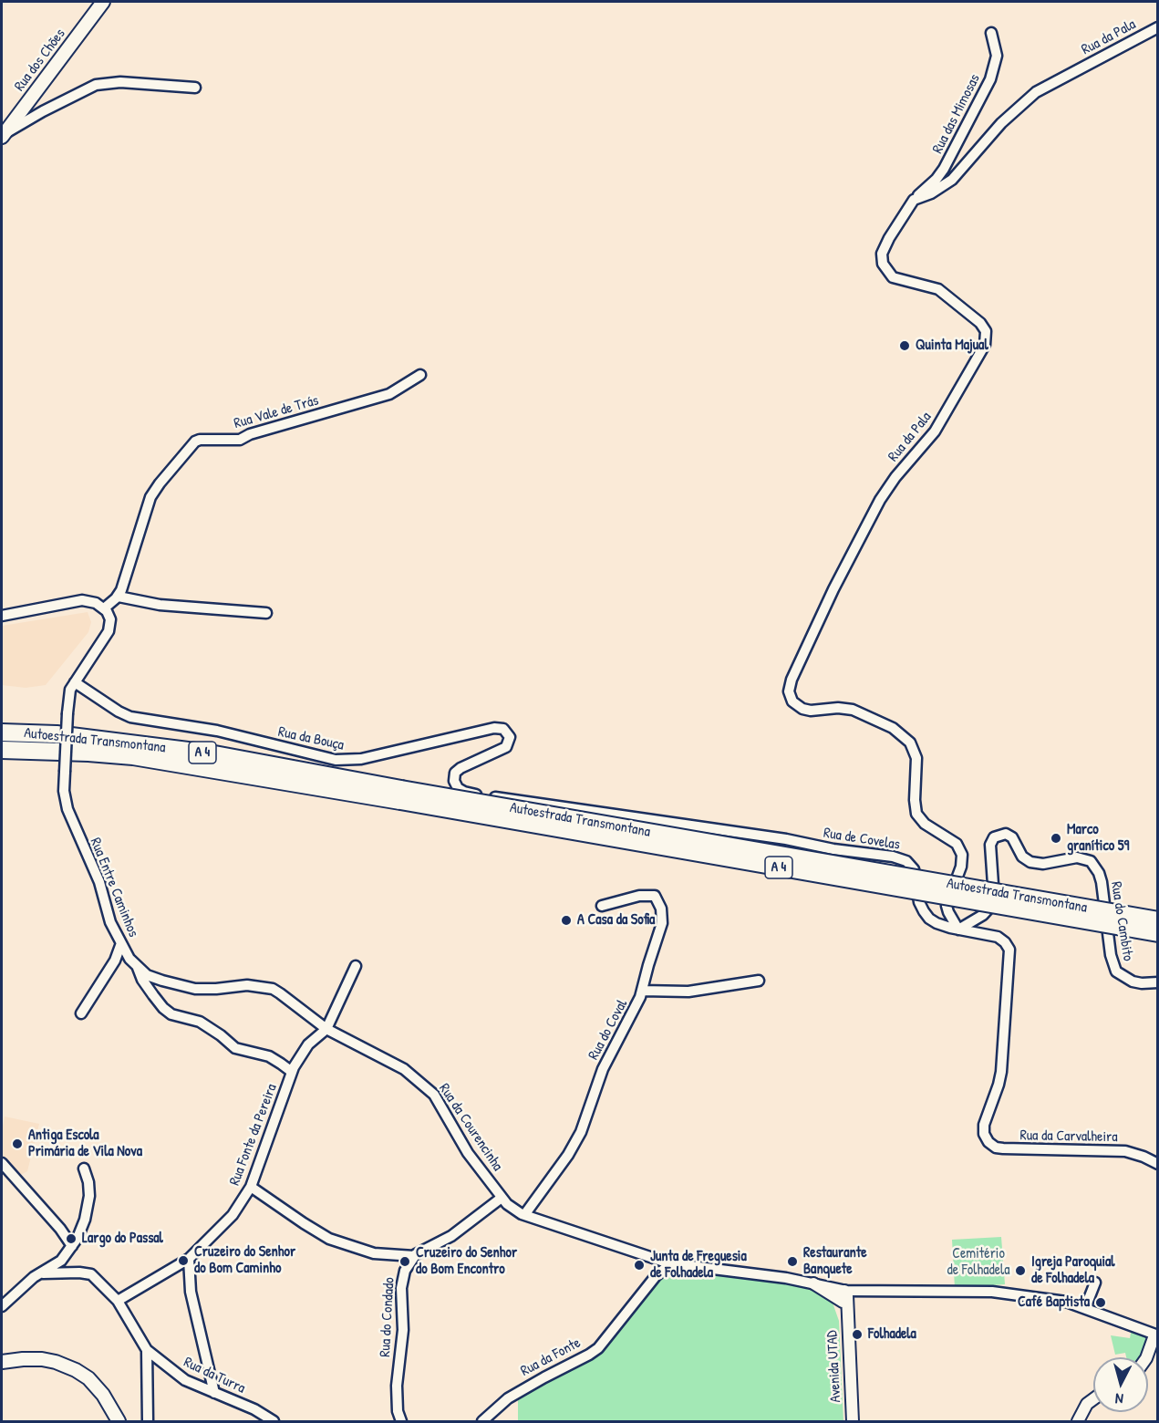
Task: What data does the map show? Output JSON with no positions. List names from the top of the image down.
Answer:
{
  "streets": {
    "highway": ["Autoestrada Transmontana", "A 4"],
    "main road": ["Rua dos Chões"],
    "street": [
      "Rua da Pala",
      "Rua das Mimosas",
      "Rua Vale de Trás",
      "Rua da Bouça",
      "Rua de Covelas",
      "Rua Entre Caminhos",
      "Rua do Cambito",
      "Rua do Coval",
      "Rua da Courencinha",
      "Rua Fonte da Pereira",
      "Rua da Carvalheira",
      "Rua do Condado",
      "Rua da Fonte",
      "Avenida UTAD",
      "Rua da Turra"
    ]
  },
  "crossings": [
    ["Rua da Pala", "Rua das Mimosas"],
    ["Rua da Pala", "Rua de Covelas"],
    ["Rua da Pala", "Rua do Cambito"],
    ["Rua da Bouça", "Rua de Covelas"],
    ["Rua da Bouça", "Rua Entre Caminhos"],
    ["Rua de Covelas", "Rua do Cambito"],
    ["Rua de Covelas", "Rua da Carvalheira"],
    ["Rua Entre Caminhos", "Rua da Courencinha"],
    ["Rua Entre Caminhos", "Rua Fonte da Pereira"],
    ["Rua do Coval", "Rua da Courencinha"],
    ["Rua da Courencinha", "Rua Fonte da Pereira"],
    ["Rua da Courencinha", "Rua da Fonte"]
  ],
  "parks": ["Cemitério de Folhadela"],
  "places": [
    "Quinta Majual",
    "Marco granítico 59",
    "A Casa da Sofia",
    "Antiga Escola Primária de Vila Nova",
    "Largo do Passal",
    "Cruzeiro do Senhor do Bom Caminho",
    "Cruzeiro do Senhor do Bom Encontro",
    "Restaurante Banquete",
    "Junta de Freguesia de Folhadela",
    "Igreja Paroquial de Folhadela",
    "Café Baptista",
    "Folhadela"
  ],
  "north": "bottom"
}
